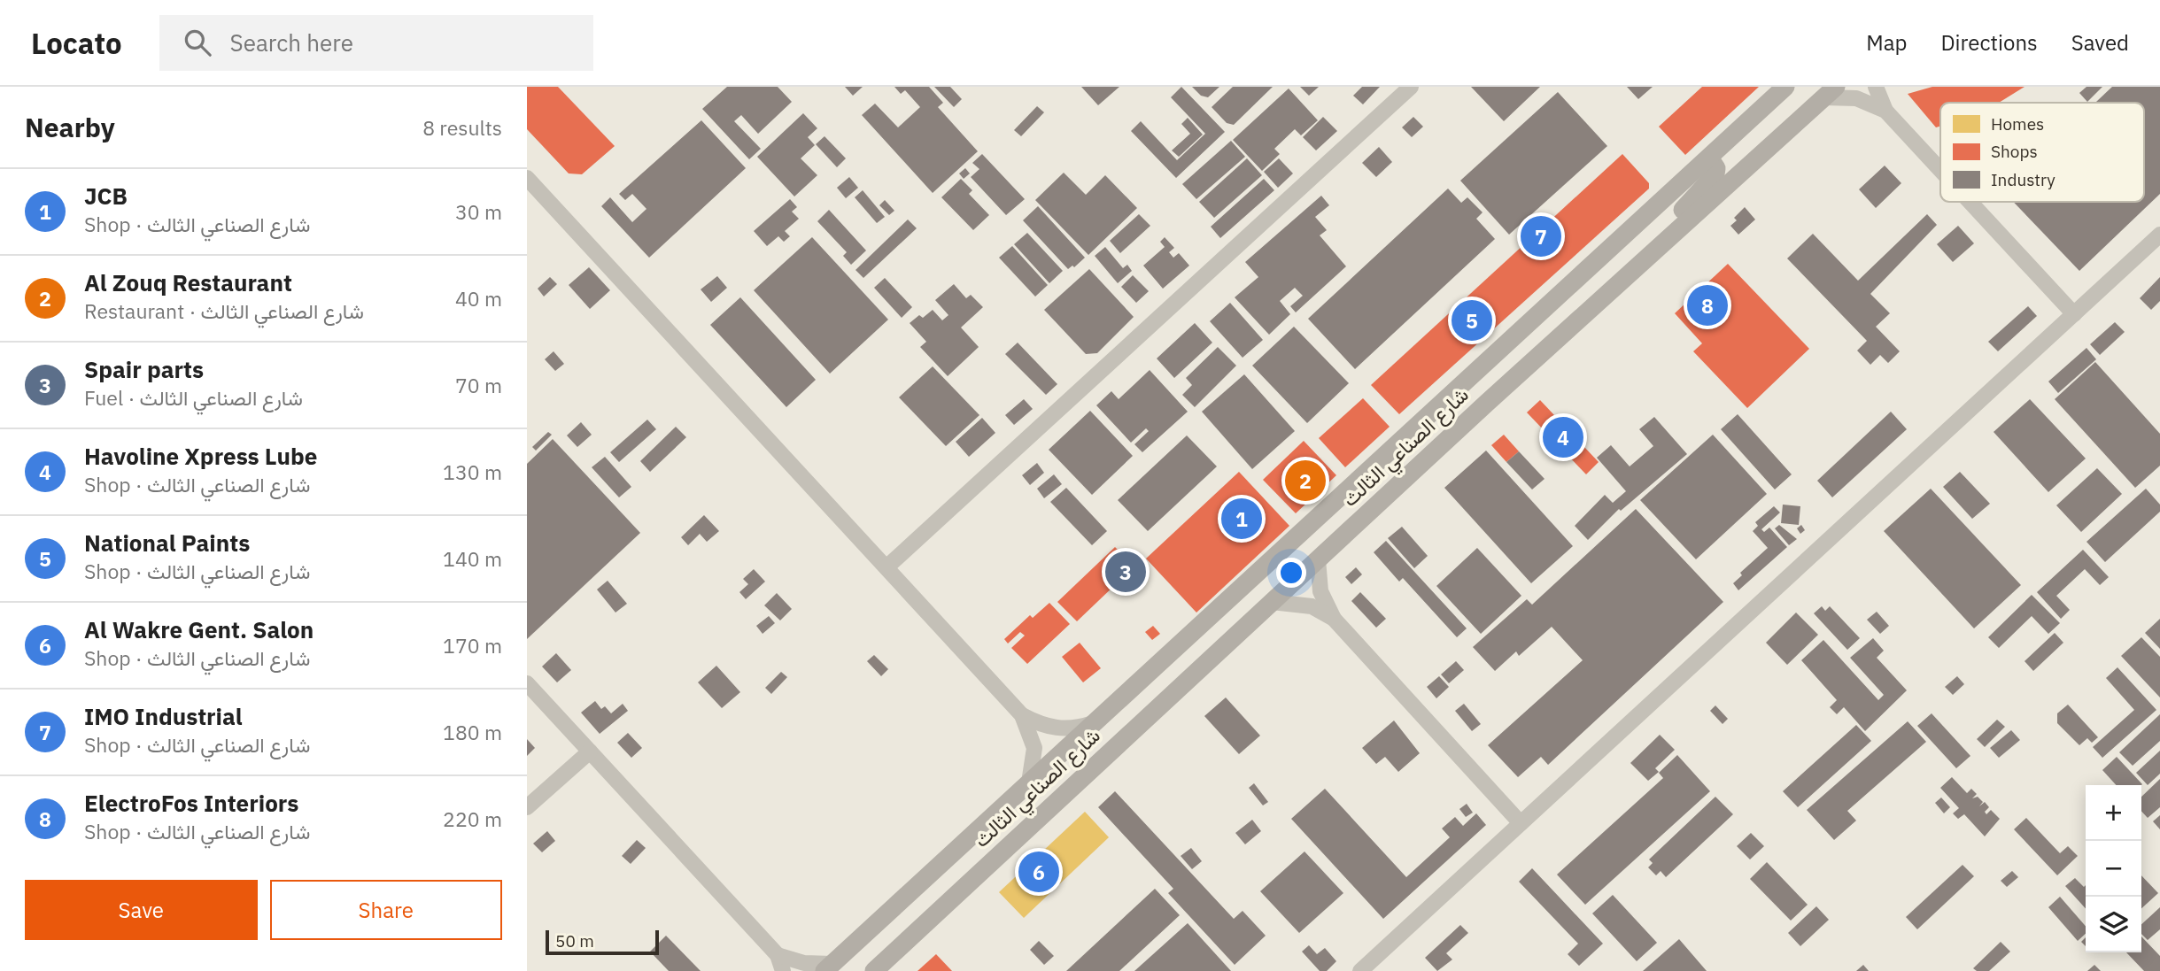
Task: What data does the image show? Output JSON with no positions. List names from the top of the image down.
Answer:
{
  "streets": {
    "main road": ["شارع الصناعي الثالث"]
  },
  "legend": ["Homes", "Shops", "Industry"],
  "scale_bar": "50 m",
  "page": {
    "header": "Locato",
    "search": "Search here",
    "nav": ["Map", "Directions", "Saved"],
    "heading": ["Nearby", "8 results"],
    "list": [
      {
        "mark": "1",
        "name": "JCB",
        "note": "Shop · شارع الصناعي الثالث",
        "value": "30 m"
      },
      {
        "mark": "2",
        "name": "Al Zouq Restaurant",
        "note": "Restaurant · شارع الصناعي الثالث",
        "value": "40 m"
      },
      {
        "mark": "3",
        "name": "Spair parts",
        "note": "Fuel · شارع الصناعي الثالث",
        "value": "70 m"
      },
      {
        "mark": "4",
        "name": "Havoline Xpress Lube",
        "note": "Shop · شارع الصناعي الثالث",
        "value": "130 m"
      },
      {
        "mark": "5",
        "name": "National Paints",
        "note": "Shop · شارع الصناعي الثالث",
        "value": "140 m"
      },
      {
        "mark": "6",
        "name": "Al Wakre Gent. Salon",
        "note": "Shop · شارع الصناعي الثالث",
        "value": "170 m"
      },
      {
        "mark": "7",
        "name": "IMO Industrial",
        "note": "Shop · شارع الصناعي الثالث",
        "value": "180 m"
      },
      {
        "mark": "8",
        "name": "ElectroFos Interiors",
        "note": "Shop · شارع الصناعي الثالث",
        "value": "220 m"
      }
    ],
    "pins": [
      "7",
      "8",
      "5",
      "4",
      "2",
      "1",
      "3",
      "6"
    ],
    "map_buttons": ["+", "−"],
    "buttons": ["Save", "Share"],
    "scale": "50 m"
  }
}
